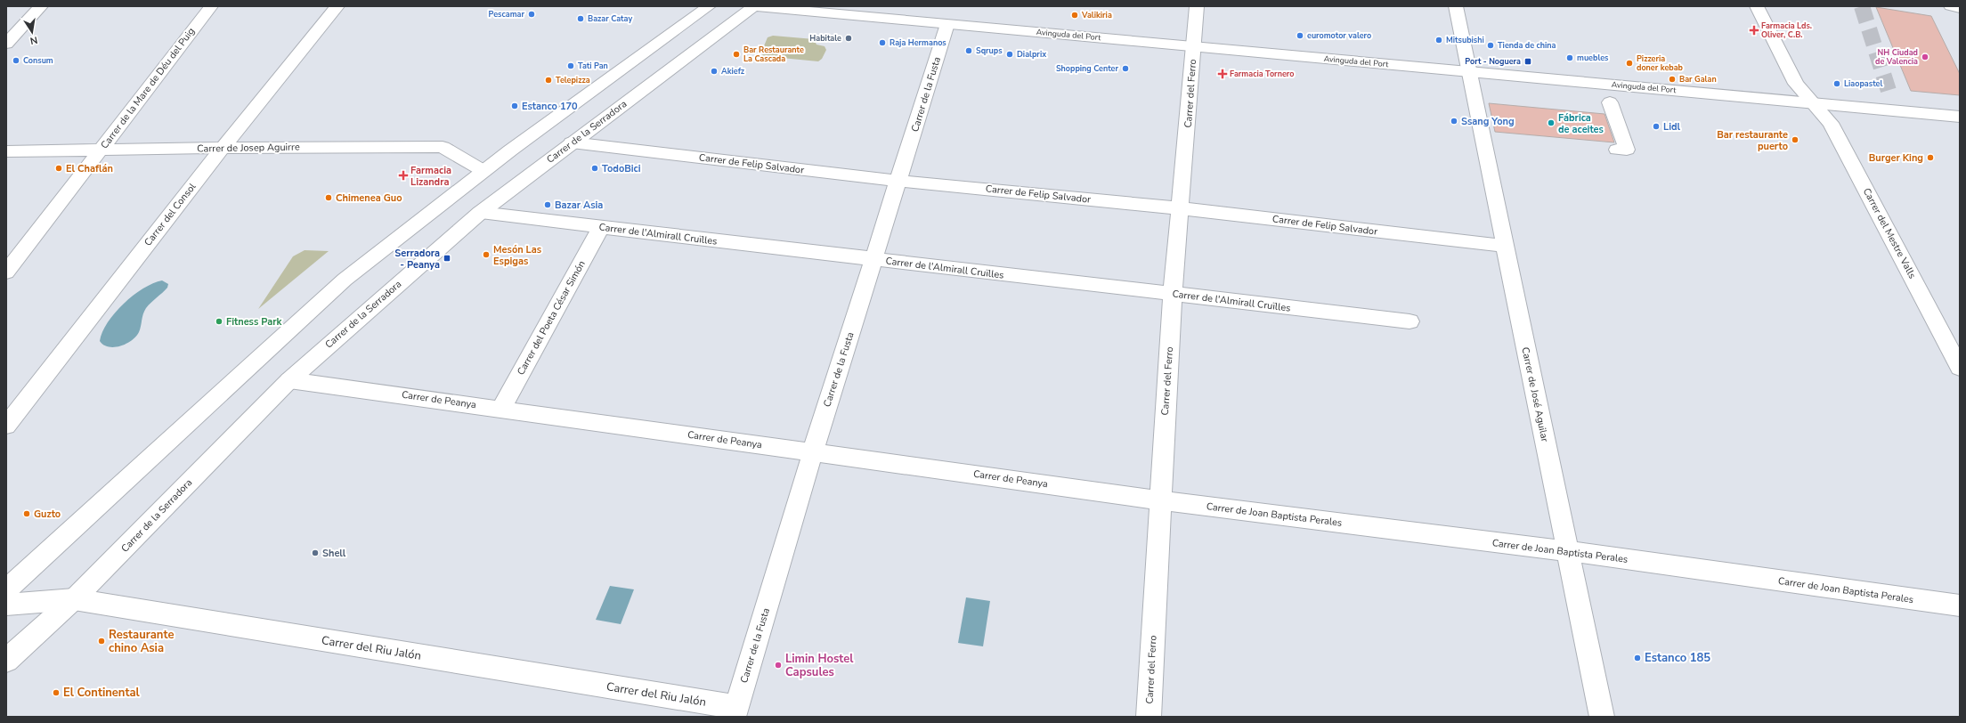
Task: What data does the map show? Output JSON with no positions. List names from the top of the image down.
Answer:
{
  "streets": {
    "street": [
      "Avinguda del Port",
      "Carrer de la Mare de Déu del Puig",
      "Carrer del Ferro",
      "Carrer de la Fusta",
      "Carrer de la Serradora",
      "Carrer de Josep Aguirre",
      "Carrer de Felip Salvador",
      "Carrer del Consol",
      "Carrer del Mestre Valls",
      "Carrer de l'Almirall Cruïlles",
      "Carrer del Poeta César Simón",
      "Carrer de José Aguilar",
      "Carrer de Peanya",
      "Carrer de Joan Baptista Perales",
      "Carrer del Riu Jalón"
    ]
  },
  "crossings": [
    ["Avinguda del Port", "Carrer del Ferro"],
    ["Avinguda del Port", "Carrer de la Fusta"],
    ["Avinguda del Port", "Carrer de la Serradora"],
    ["Avinguda del Port", "Carrer del Mestre Valls"],
    ["Avinguda del Port", "Carrer de José Aguilar"],
    ["Carrer de la Mare de Déu del Puig", "Carrer de Josep Aguirre"],
    ["Carrer del Ferro", "Carrer de Felip Salvador"],
    ["Carrer del Ferro", "Carrer de l'Almirall Cruïlles"],
    ["Carrer del Ferro", "Carrer de Peanya"],
    ["Carrer del Ferro", "Carrer de Joan Baptista Perales"],
    ["Carrer de la Fusta", "Carrer de Felip Salvador"],
    ["Carrer de la Fusta", "Carrer de l'Almirall Cruïlles"],
    ["Carrer de la Fusta", "Carrer de Peanya"],
    ["Carrer de la Fusta", "Carrer del Riu Jalón"],
    ["Carrer de la Serradora", "Carrer de Felip Salvador"],
    ["Carrer de la Serradora", "Carrer de l'Almirall Cruïlles"],
    ["Carrer de la Serradora", "Carrer de Peanya"],
    ["Carrer de la Serradora", "Carrer del Riu Jalón"],
    ["Carrer de Josep Aguirre", "Carrer del Consol"],
    ["Carrer de Felip Salvador", "Carrer de José Aguilar"],
    ["Carrer de l'Almirall Cruïlles", "Carrer del Poeta César Simón"],
    ["Carrer del Poeta César Simón", "Carrer de Peanya"],
    ["Carrer de José Aguilar", "Carrer de Joan Baptista Perales"],
    ["Carrer de Peanya", "Carrer de Joan Baptista Perales"]
  ],
  "places": {
    "other": [
      "Pescamar",
      "Valikiria",
      "Bazar Catay",
      "euromotor valero",
      "Habitale",
      "Mitsubishi",
      "Raja Hermanos",
      "Tienda de china",
      "Sqrups",
      "Bar Restaurante La Cascada",
      "Dialprix",
      "NH Ciudad de Valencia",
      "muebles",
      "Consum",
      "Pizzeria doner kebab",
      "Tati Pan",
      "Shopping Center",
      "Akiefz",
      "Bar Galan",
      "Telepizza",
      "Liaopastel",
      "Estanco 170",
      "Ssang Yong",
      "Fábrica de aceites",
      "Lidl",
      "Bar restaurante puerto",
      "Burger King",
      "El Chaflán",
      "TodoBici",
      "Chimenea Guo",
      "Bazar Asia",
      "Mesón Las Espigas",
      "Fitness Park",
      "Guzto",
      "Shell",
      "Restaurante chino Asia",
      "Estanco 185",
      "Limin Hostel Capsules",
      "El Continental"
    ],
    "health": ["Farmacia Lds. Oliver, C.B.", "Farmacia Tornero", "Farmacia Lizandra"],
    "transit": ["Port - Noguera", "Serradora - Peanya"]
  },
  "north": "bottom"
}
